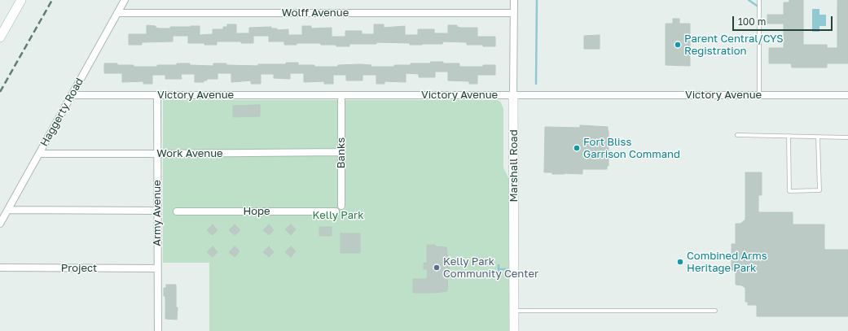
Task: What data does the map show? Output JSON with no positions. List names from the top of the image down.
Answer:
{
  "streets": {
    "street": [
      "Wolff Avenue",
      "Victory Avenue",
      "Haggerty Road",
      "Banks",
      "Work Avenue",
      "Marshall Road",
      "Hope",
      "Army Avenue",
      "Project"
    ]
  },
  "crossings": [
    ["Wolff Avenue", "Haggerty Road"],
    ["Wolff Avenue", "Marshall Road"],
    ["Victory Avenue", "Haggerty Road"],
    ["Victory Avenue", "Marshall Road"],
    ["Victory Avenue", "Army Avenue"],
    ["Haggerty Road", "Work Avenue"],
    ["Banks", "Work Avenue"],
    ["Work Avenue", "Army Avenue"],
    ["Army Avenue", "Project"]
  ],
  "parks": ["Kelly Park"],
  "places": [
    "Parent Central/CYS Registration",
    "Fort Bliss Garrison Command",
    "Combined Arms Heritage Park",
    "Kelly Park Community Center"
  ],
  "scale_bar": "100 m"
}
